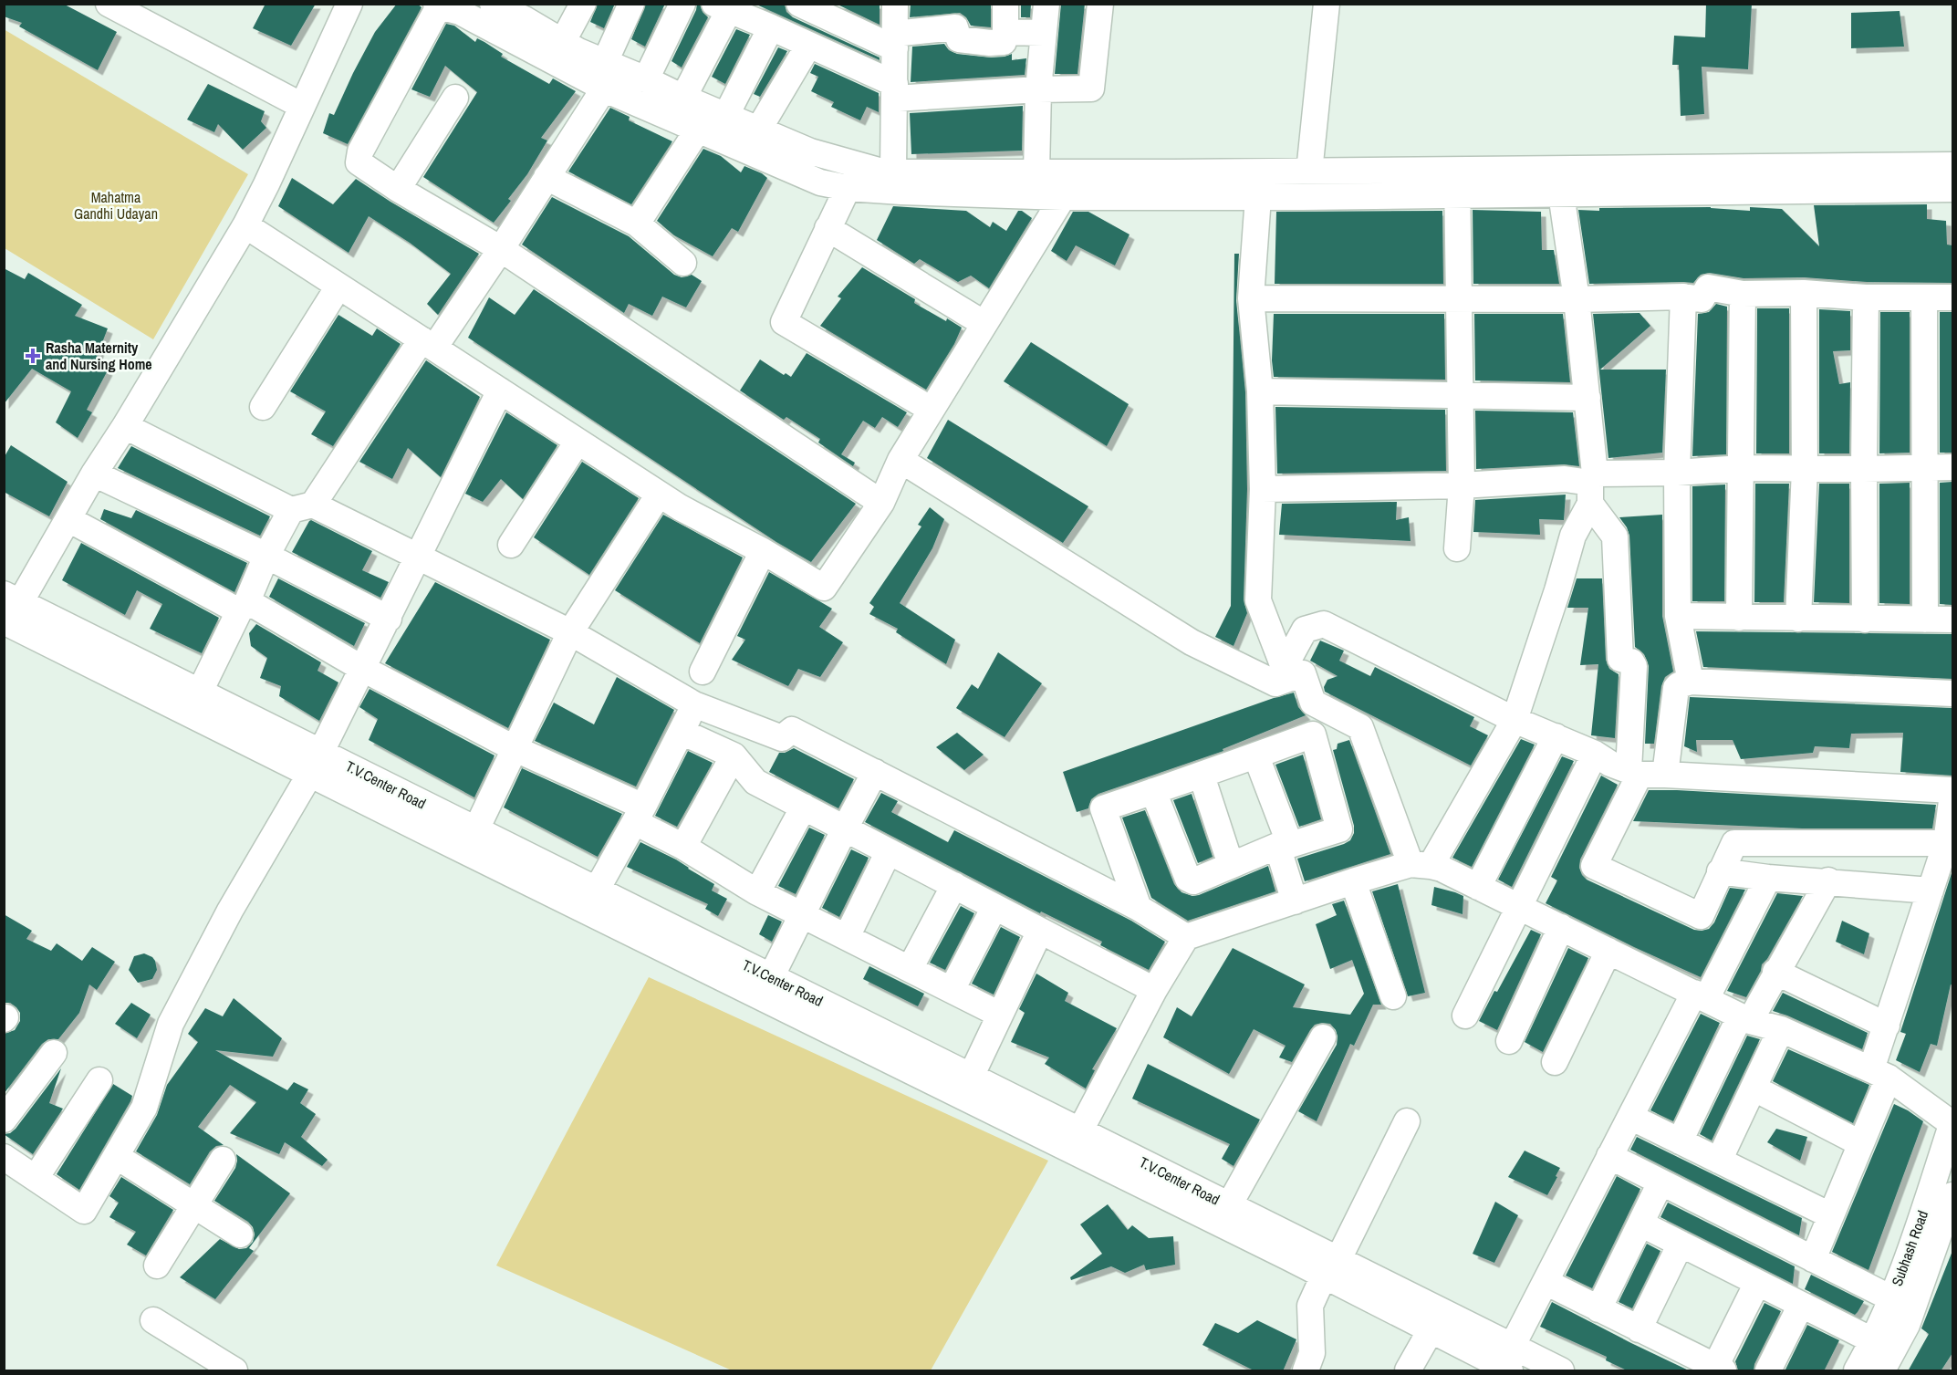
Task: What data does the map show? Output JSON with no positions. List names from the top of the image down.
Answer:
{
  "streets": {
    "street": ["T.V.Center Road", "Subhash Road"]
  },
  "parks": ["Mahatma Gandhi Udayan"],
  "places": {
    "health": ["Rasha Maternity and Nursing Home"]
  }
}
